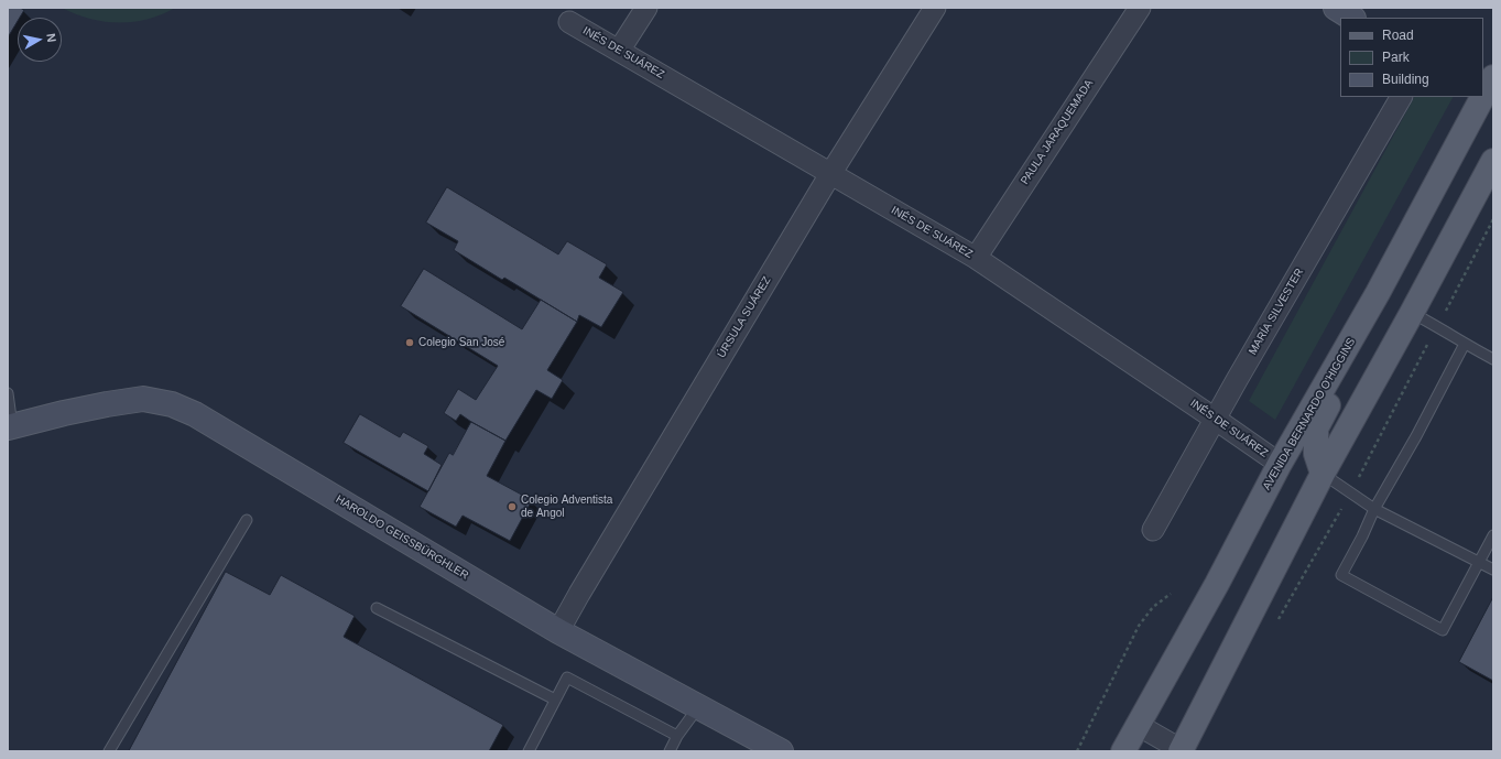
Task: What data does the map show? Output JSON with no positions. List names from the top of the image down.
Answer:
{
  "streets": {
    "main road": ["AVENIDA BERNARDO O'HIGGINS"],
    "street": [
      "INÉS DE SUÁREZ",
      "PAULA JARAQUEMADA",
      "MARÍA SILVESTER",
      "ÚRSULA SUÁREZ",
      "HAROLDO GEISSBÜRGHLER"
    ]
  },
  "crossings": [
    ["INÉS DE SUÁREZ", "PAULA JARAQUEMADA"],
    ["INÉS DE SUÁREZ", "MARÍA SILVESTER"],
    ["INÉS DE SUÁREZ", "ÚRSULA SUÁREZ"],
    ["INÉS DE SUÁREZ", "AVENIDA BERNARDO O'HIGGINS"],
    ["ÚRSULA SUÁREZ", "HAROLDO GEISSBÜRGHLER"]
  ],
  "places": ["Colegio San José", "Colegio Adventista de Angol"],
  "legend": ["Road", "Park", "Building"],
  "north": "right"
}
